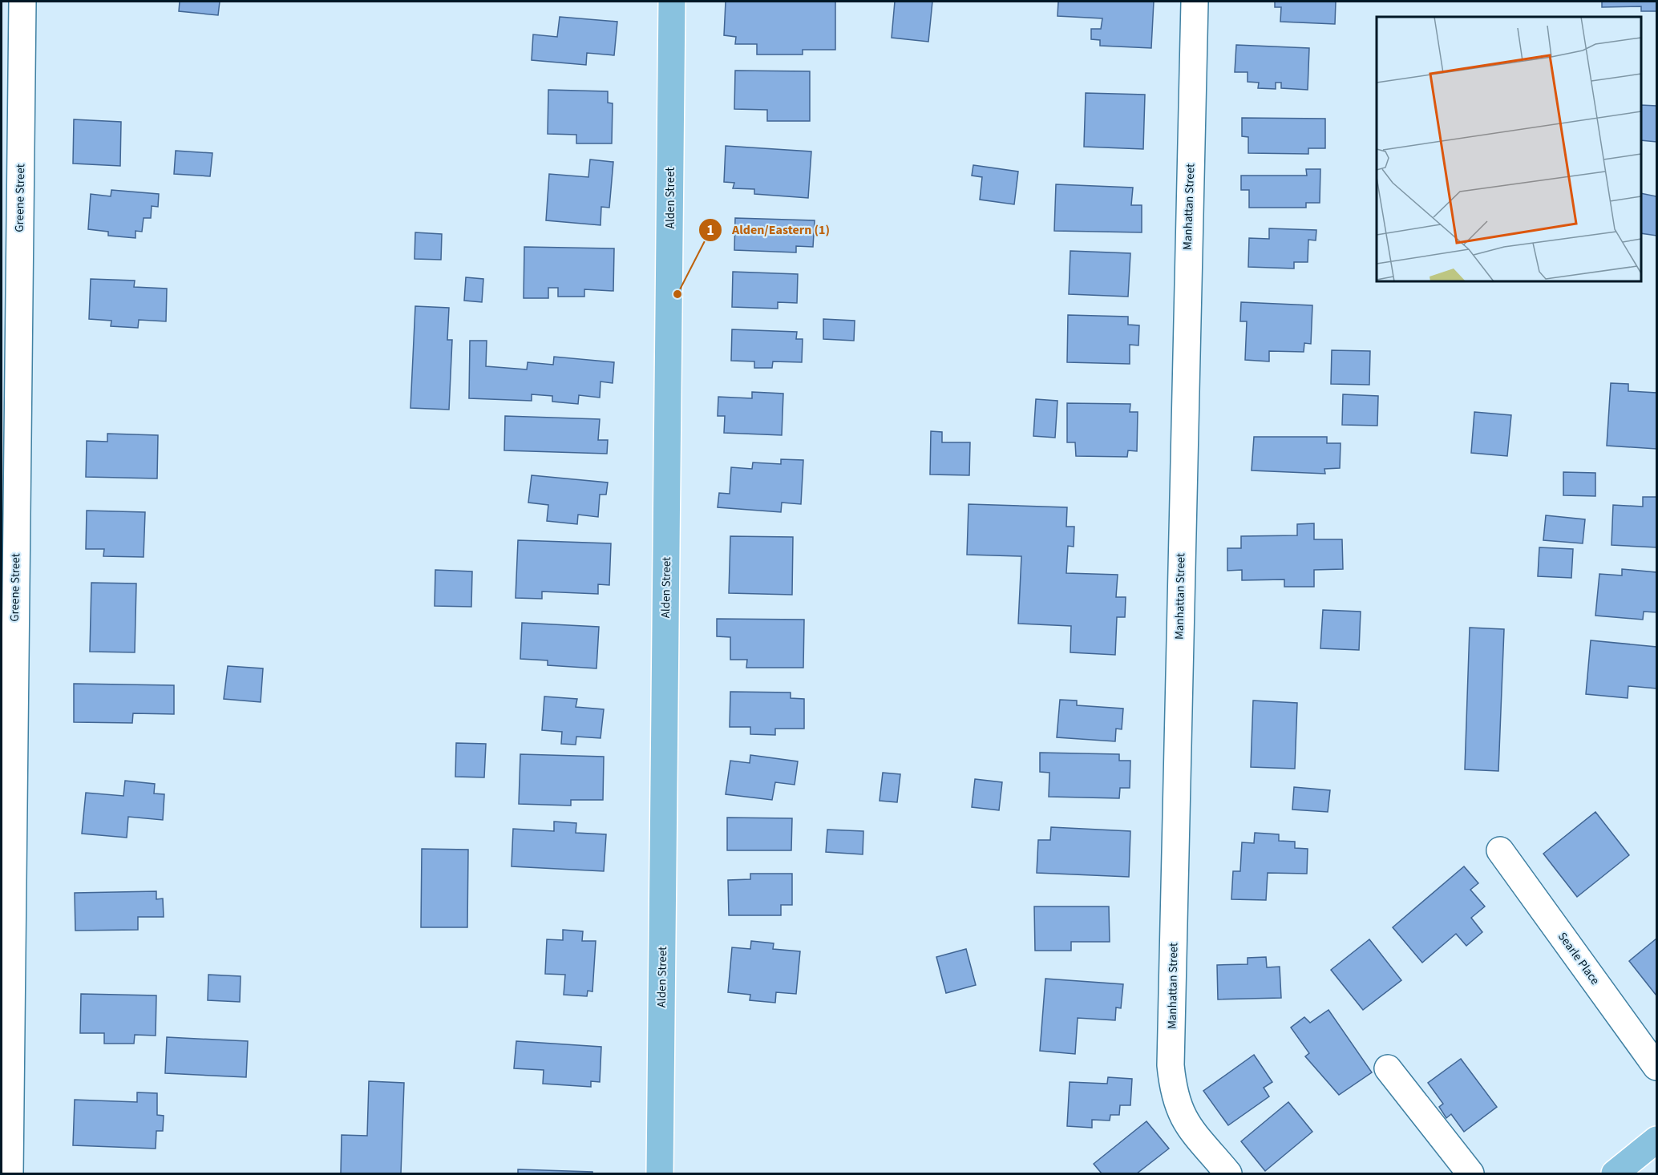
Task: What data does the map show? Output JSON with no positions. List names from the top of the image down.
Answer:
{
  "streets": {
    "main road": ["Alden Street"],
    "street": ["Greene Street", "Manhattan Street", "Searle Place"]
  },
  "places": ["Alden/Eastern (1)"]
}
